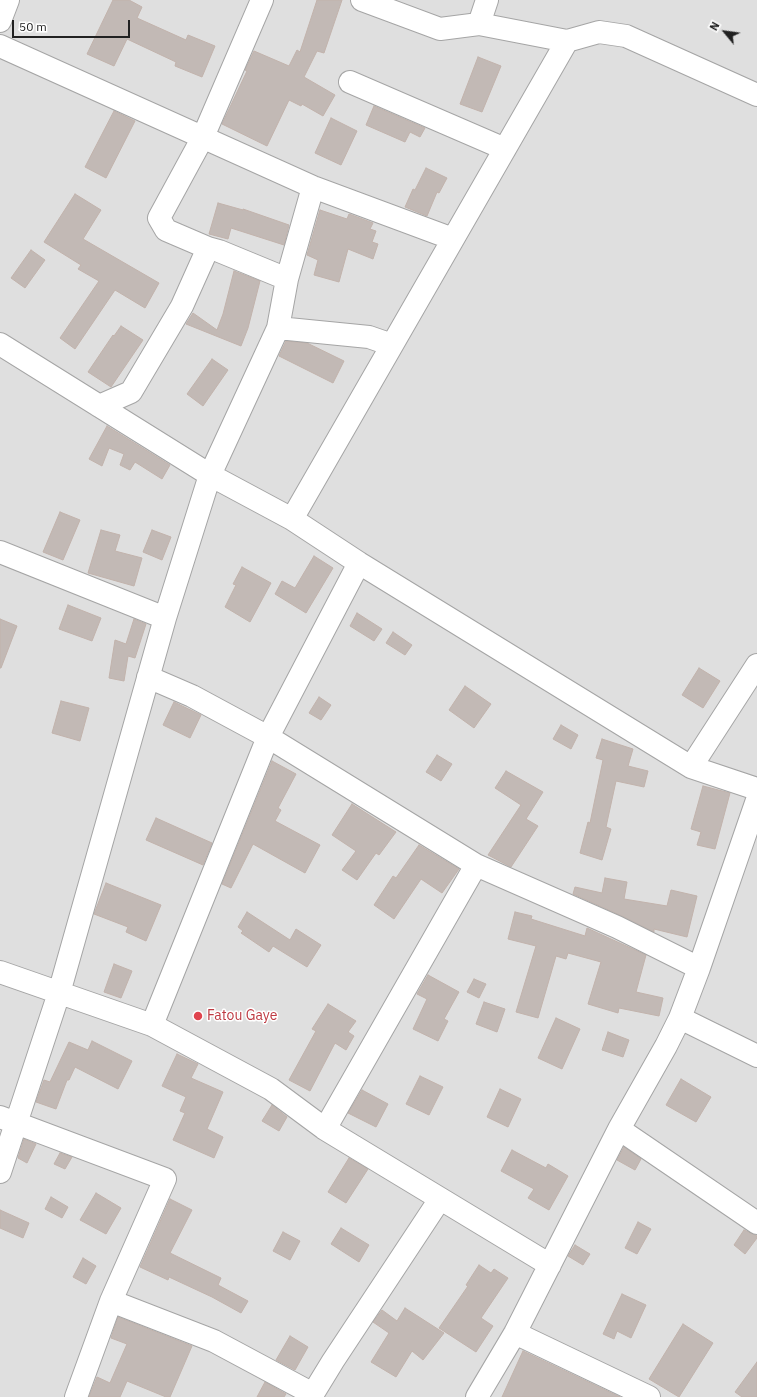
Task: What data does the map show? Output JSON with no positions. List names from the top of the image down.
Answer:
{
  "places": ["Fatou Gaye"],
  "scale_bar": "50 m",
  "north": "top left"
}
